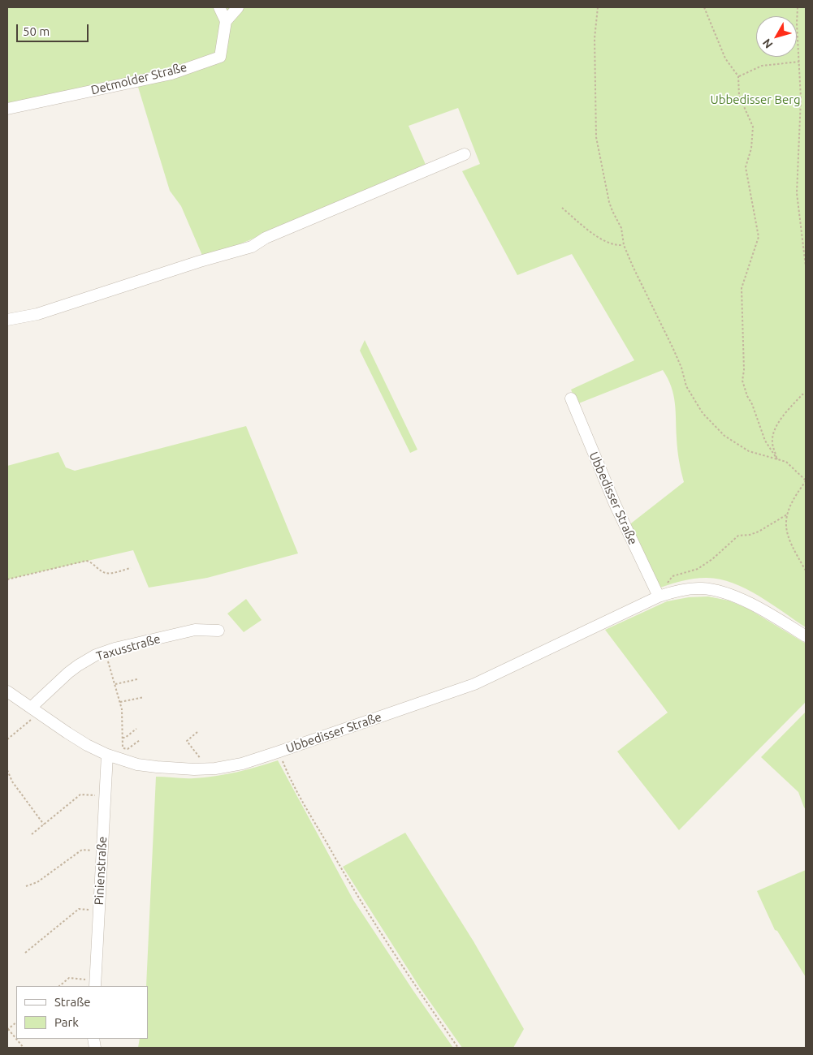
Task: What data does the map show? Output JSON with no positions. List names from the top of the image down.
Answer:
{
  "streets": {
    "street": [
      "Detmolder Straße",
      "Ubbedisser Straße",
      "Taxusstraße",
      "Pinienstraße"
    ]
  },
  "crossings": [
    ["Ubbedisser Straße", "Taxusstraße"],
    ["Ubbedisser Straße", "Pinienstraße"]
  ],
  "parks": ["Ubbedisser Berg"],
  "legend": ["Straße", "Park"],
  "scale_bar": "50 m",
  "north": "bottom left"
}
